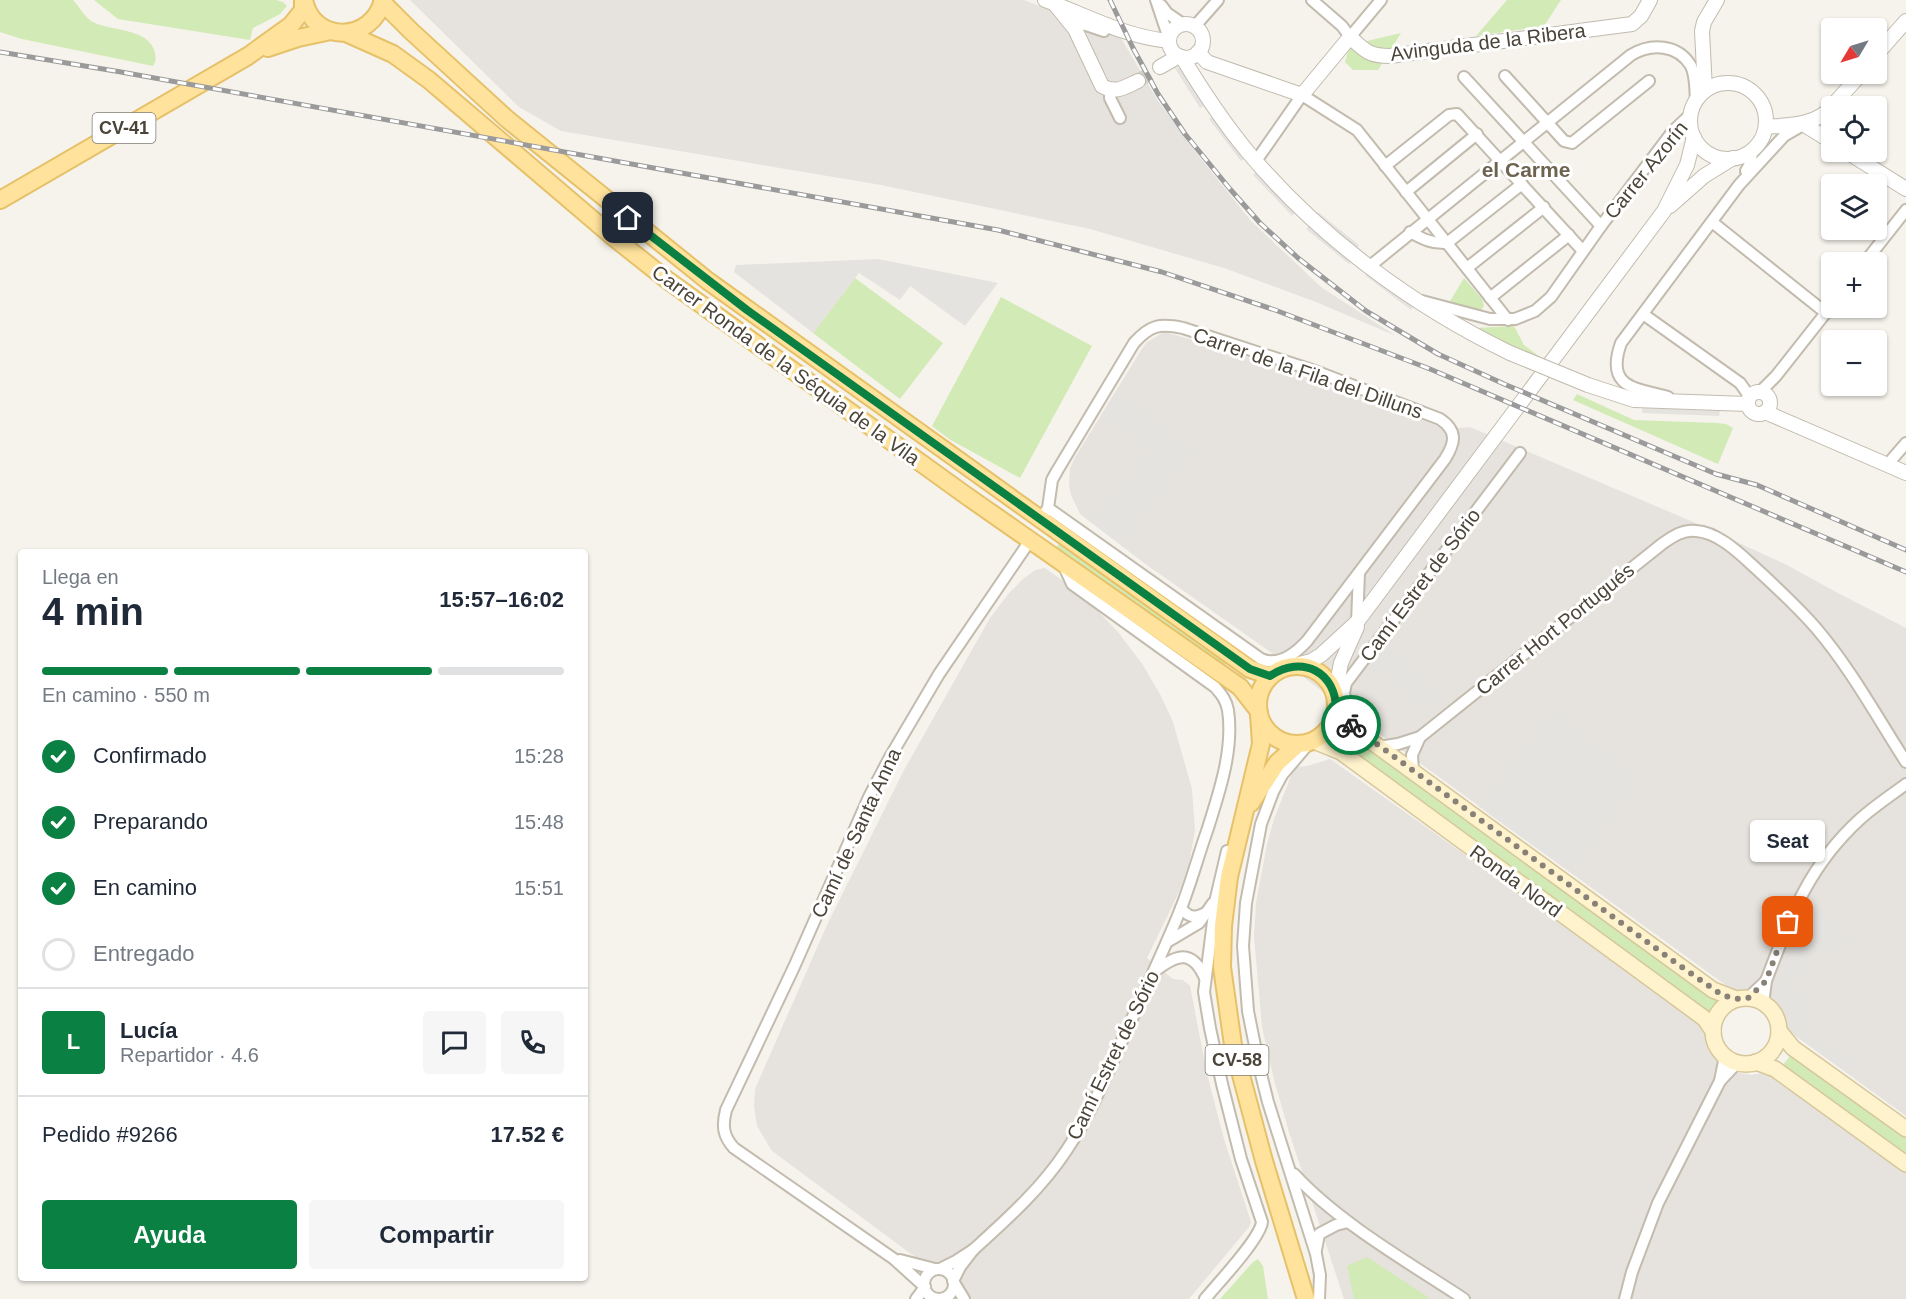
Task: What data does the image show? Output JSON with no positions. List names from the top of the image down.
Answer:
{
  "streets": {
    "main road": [
      "CV-41",
      "Carrer Ronda de la Séquia de la Vila",
      "Ronda Nord",
      "CV-58"
    ],
    "street": [
      "Avinguda de la Ribera",
      "Carrer Azorín",
      "Carrer de la Fila del Dilluns",
      "Camí Estret de Sório",
      "Carrer Hort Portugués",
      "Camí de Santa Anna"
    ]
  },
  "crossings": [
    ["CV-41", "Carrer Ronda de la Séquia de la Vila"],
    ["Carrer Ronda de la Séquia de la Vila", "Carrer de la Fila del Dilluns"],
    ["Carrer Ronda de la Séquia de la Vila", "Camí Estret de Sório"],
    ["Carrer Ronda de la Séquia de la Vila", "Camí de Santa Anna"],
    ["Carrer Ronda de la Séquia de la Vila", "Ronda Nord"],
    ["Carrer Ronda de la Séquia de la Vila", "CV-58"],
    ["Camí Estret de Sório", "Ronda Nord"],
    ["Carrer Hort Portugués", "Ronda Nord"],
    ["Ronda Nord", "CV-58"]
  ],
  "districts": ["el Carme"],
  "places": ["Seat"],
  "north": "bottom left",
  "page": {
    "map_buttons": ["+", "−"],
    "heading": ["4 min", "Llega en", "15:57–16:02"],
    "panel": [
      "Lucía",
      "Repartidor · 4.6",
      "Pedido #9266",
      "17.52 €"
    ],
    "bar": "En camino · 550 m",
    "list": [
      ["Confirmado", "15:28"],
      ["Preparando", "15:48"],
      ["En camino", "15:51"],
      "Entregado"
    ],
    "bubble": "Seat",
    "round": "L",
    "buttons": ["Ayuda", "Compartir"]
  }
}
